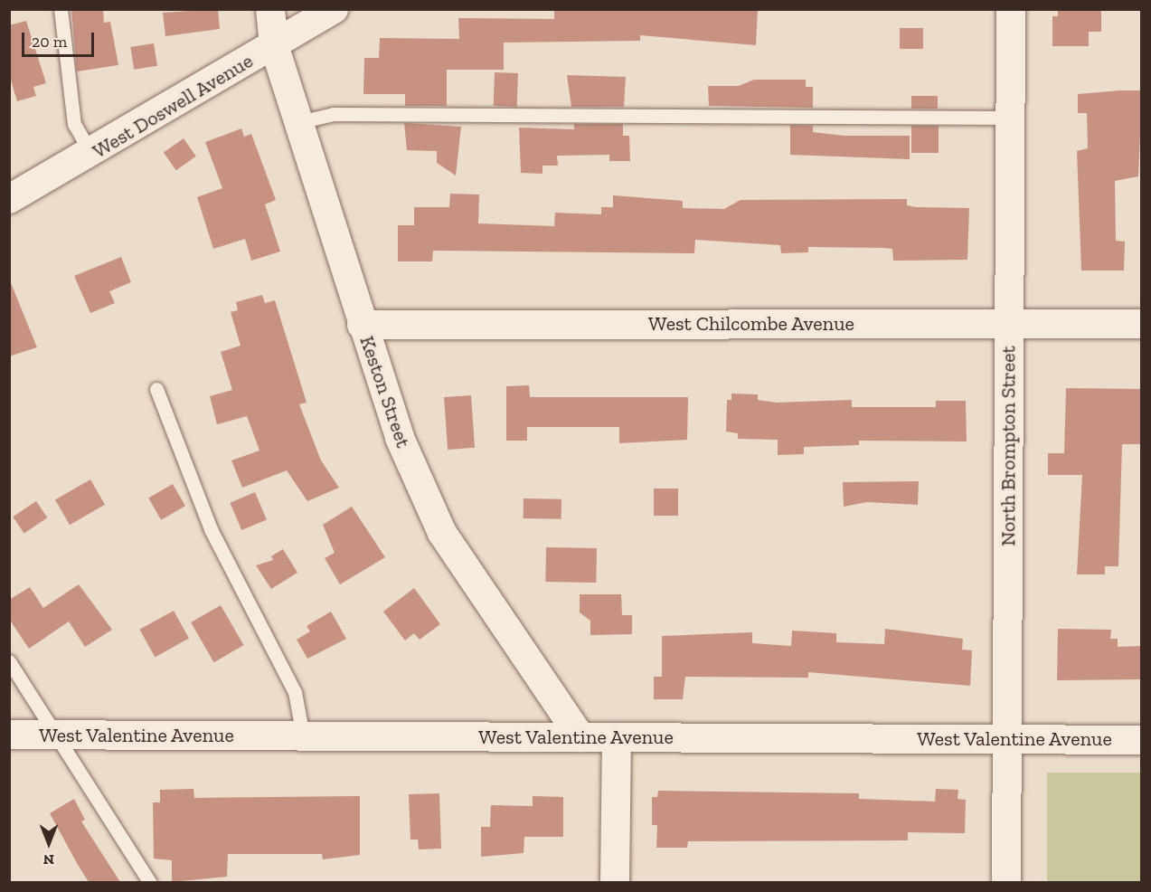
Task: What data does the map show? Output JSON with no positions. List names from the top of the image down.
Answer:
{
  "streets": {
    "street": [
      "West Doswell Avenue",
      "West Chilcombe Avenue",
      "Keston Street",
      "North Brompton Street",
      "West Valentine Avenue"
    ]
  },
  "crossings": [
    ["West Doswell Avenue", "Keston Street"],
    ["West Chilcombe Avenue", "Keston Street"],
    ["West Chilcombe Avenue", "North Brompton Street"],
    ["Keston Street", "West Valentine Avenue"],
    ["North Brompton Street", "West Valentine Avenue"]
  ],
  "scale_bar": "20 m",
  "north": "bottom"
}
